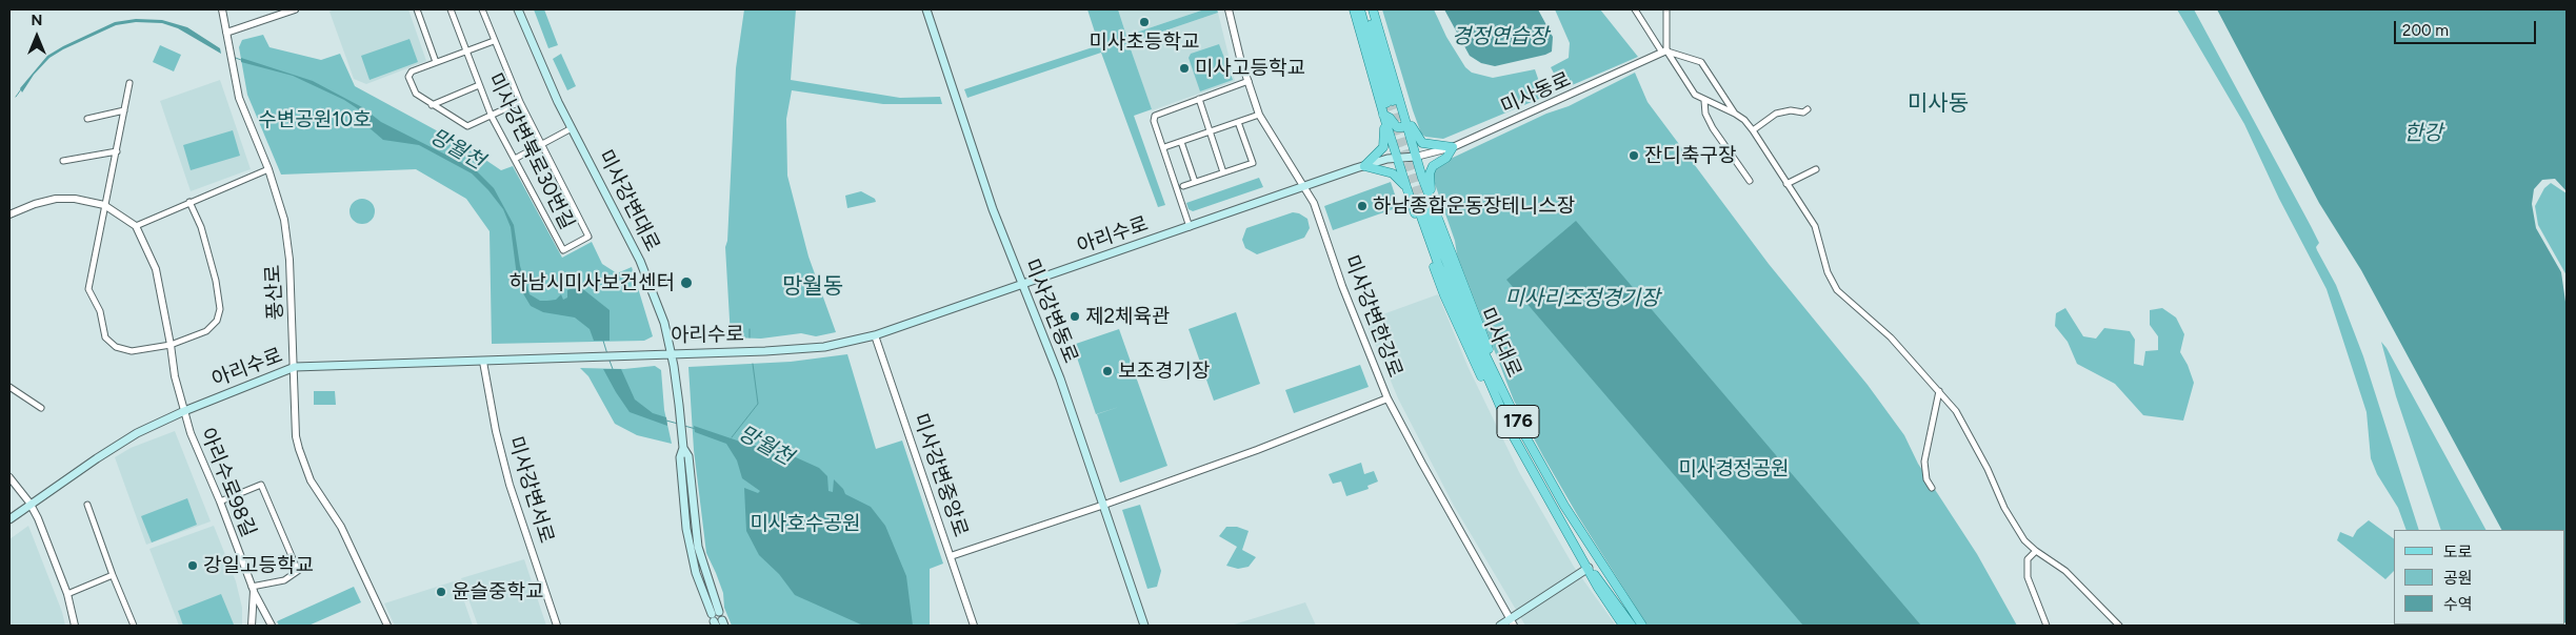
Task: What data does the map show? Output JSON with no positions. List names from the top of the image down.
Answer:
{
  "streets": {
    "main road": [
      "미사강변대로",
      "아리수로",
      "미사강변동로",
      "미사대로",
      "176"
    ],
    "street": [
      "미사동로",
      "미사강변북로30번길",
      "풍산로",
      "미사강변한강로",
      "미사강변중앙로",
      "아리수로98길",
      "미사강변서로"
    ]
  },
  "crossings": [
    ["미사동로", "아리수로"],
    ["미사강변대로", "아리수로"],
    ["아리수로", "풍산로"],
    ["아리수로", "미사강변동로"],
    ["아리수로", "미사강변한강로"],
    ["아리수로", "미사강변중앙로"],
    ["아리수로", "아리수로98길"],
    ["아리수로", "미사강변서로"]
  ],
  "districts": ["미사동", "망월동"],
  "water": [
    "경정연습장",
    "한강",
    "망월천",
    "미사리조정경기장"
  ],
  "parks": ["수변공원10호", "미사경정공원", "미사호수공원"],
  "places": [
    "미사초등학교",
    "미사고등학교",
    "잔디축구장",
    "하남종합운동장테니스장",
    "하남시미사보건센터",
    "제2체육관",
    "보조경기장",
    "강일고등학교",
    "윤슬중학교"
  ],
  "legend": ["도로", "공원", "수역"],
  "scale_bar": "200 m",
  "north": "top"
}
